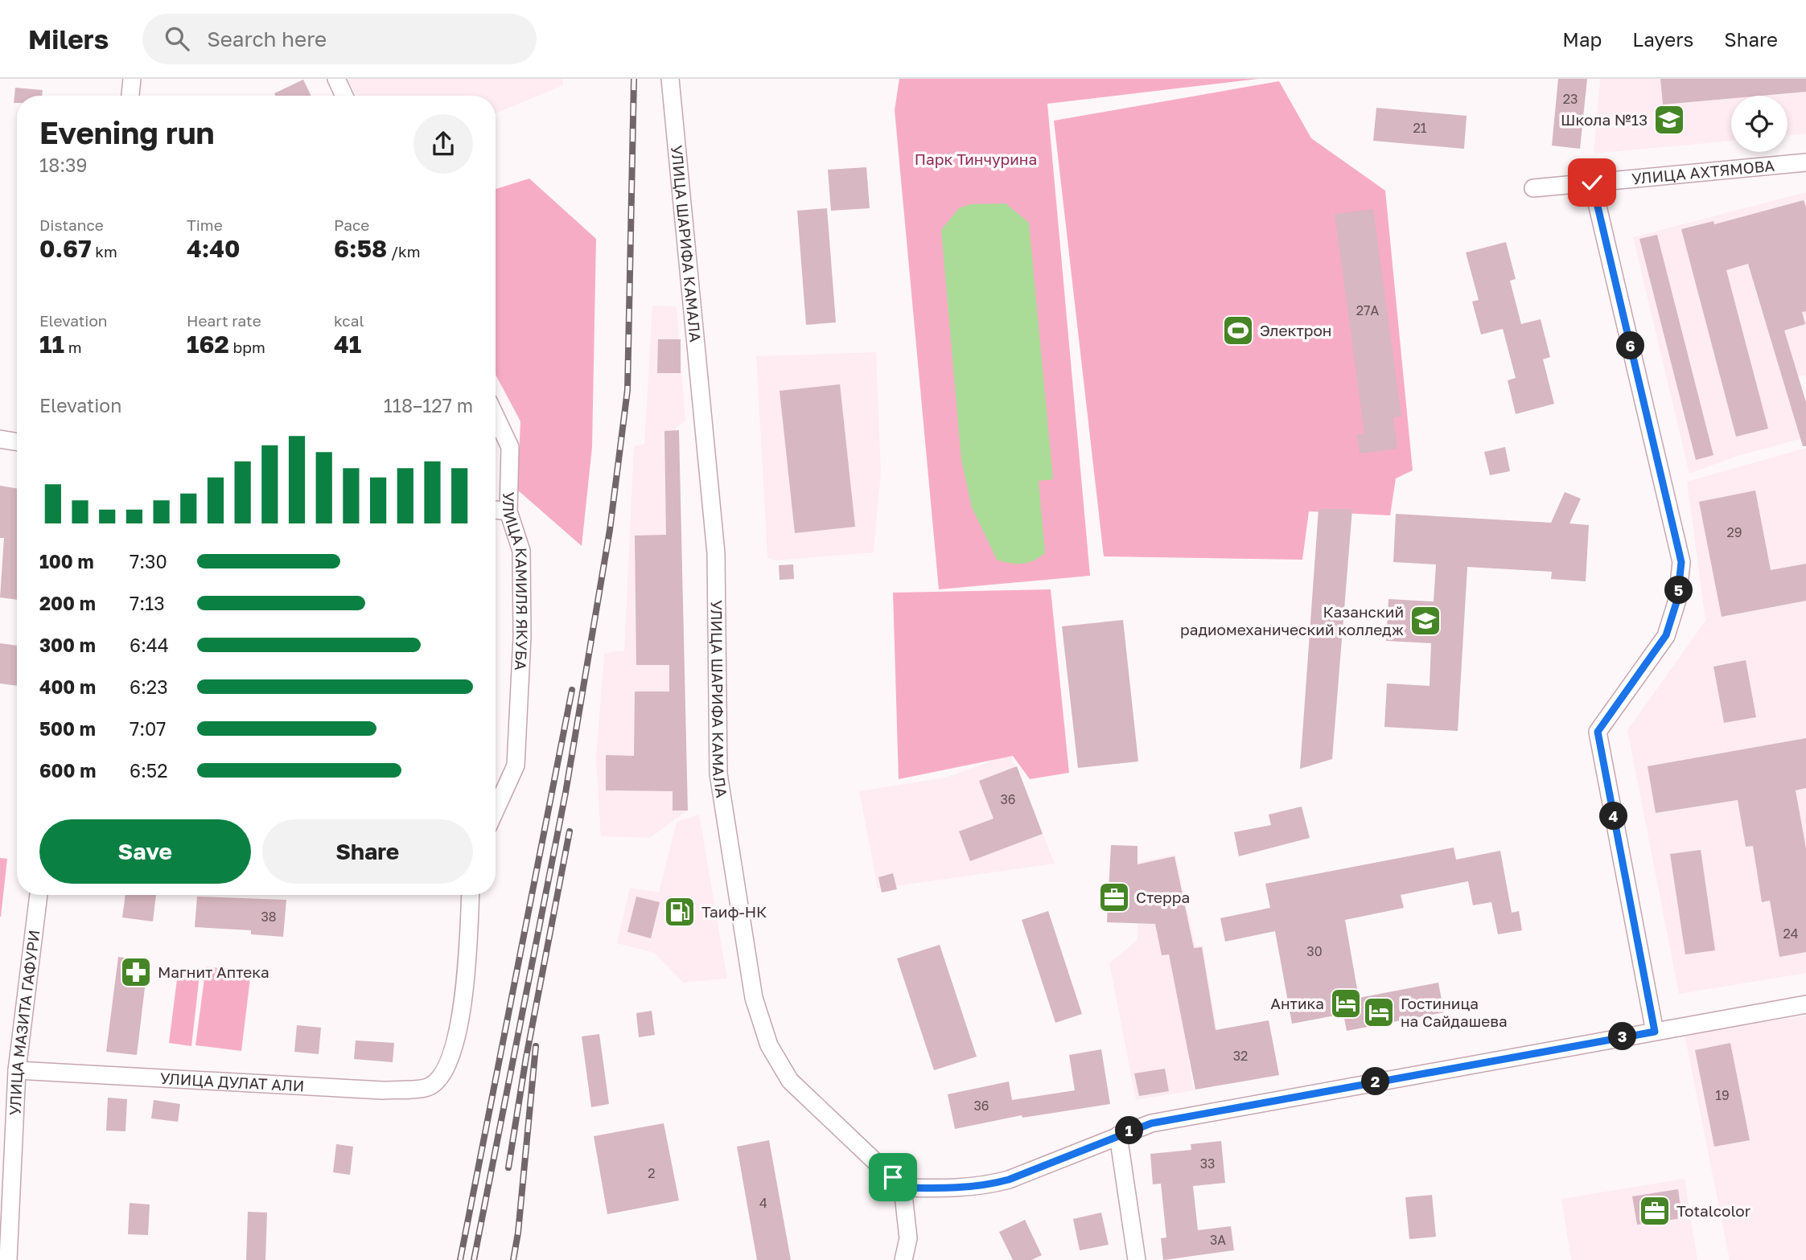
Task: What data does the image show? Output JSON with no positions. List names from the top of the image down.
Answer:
{
  "streets": {
    "street": [
      "УЛИЦА АХТЯМОВА",
      "УЛИЦА ШАРИФА КАМАЛА",
      "УЛИЦА КАМИЛЯ ЯКУБА",
      "УЛИЦА МАЗИТА ГАФУРИ",
      "УЛИЦА ДУЛАТ АЛИ"
    ]
  },
  "crossings": [
    ["УЛИЦА МАЗИТА ГАФУРИ", "УЛИЦА ДУЛАТ АЛИ"]
  ],
  "parks": ["Парк Тинчурина"],
  "places": {
    "school or university": ["Школа №13", "Казанский радиомеханический колледж"],
    "sports": ["Электрон"],
    "office": ["Стерра", "Totalcolor"],
    "fuel station": ["Таиф-НК"],
    "pharmacy": ["Магнит Аптека"],
    "hotel": ["Антика", "Гостиница на Сайдашева"]
  },
  "house_numbers": [
    "23",
    "21",
    "27А",
    "29",
    "36",
    "38",
    "24",
    "30",
    "32",
    "19",
    "36",
    "33",
    "2",
    "4",
    "3А"
  ],
  "page": {
    "header": "Milers",
    "search": "Search here",
    "nav": ["Map", "Layers", "Share"],
    "heading": ["Evening run", "18:39"],
    "stats": [
      ["Distance", "0.67 km"],
      ["Time", "4:40"],
      ["Pace", "6:58 /km"],
      ["Elevation", "11 m"],
      ["Heart rate", "162 bpm"],
      ["kcal", "41"]
    ],
    "pins": [
      "6",
      "5",
      "4",
      "3",
      "2",
      "1"
    ],
    "chart": ["Elevation", "118–127 m"],
    "list": [
      {
        "name": "100 m",
        "note": "7:30"
      },
      {
        "name": "200 m",
        "note": "7:13"
      },
      {
        "name": "300 m",
        "note": "6:44"
      },
      {
        "name": "400 m",
        "note": "6:23"
      },
      {
        "name": "500 m",
        "note": "7:07"
      },
      {
        "name": "600 m",
        "note": "6:52"
      }
    ],
    "buttons": ["Save", "Share"]
  }
}
